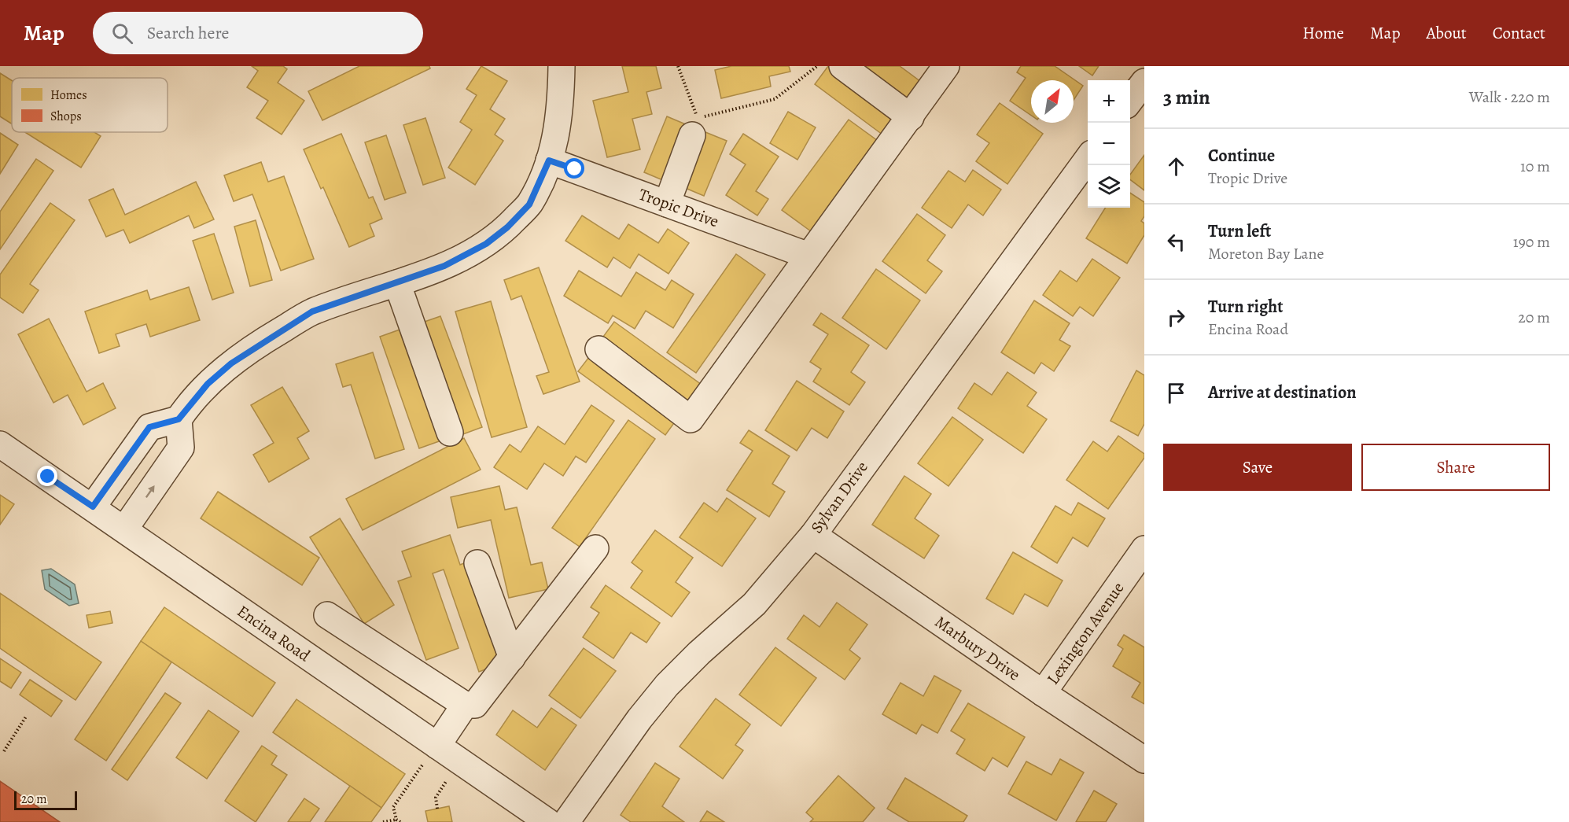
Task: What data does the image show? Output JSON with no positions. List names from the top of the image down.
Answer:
{
  "streets": {
    "street": [
      "Tropic Drive",
      "Sylvan Drive",
      "Encina Road",
      "Lexington Avenue",
      "Marbury Drive"
    ]
  },
  "crossings": [
    ["Sylvan Drive", "Marbury Drive"],
    ["Lexington Avenue", "Marbury Drive"]
  ],
  "legend": ["Homes", "Shops"],
  "scale_bar": "20 m",
  "north": "top right",
  "page": {
    "header": "Map",
    "search": "Search here",
    "nav": [
      "Home",
      "Map",
      "About",
      "Contact"
    ],
    "heading": ["3 min", "Walk · 220 m"],
    "map_buttons": ["+", "−"],
    "list": [
      ["Continue", "Tropic Drive", "10 m"],
      ["Turn left", "Moreton Bay Lane", "190 m"],
      ["Turn right", "Encina Road", "20 m"],
      "Arrive at destination"
    ],
    "buttons": ["Save", "Share"],
    "scale": "20 m"
  }
}
